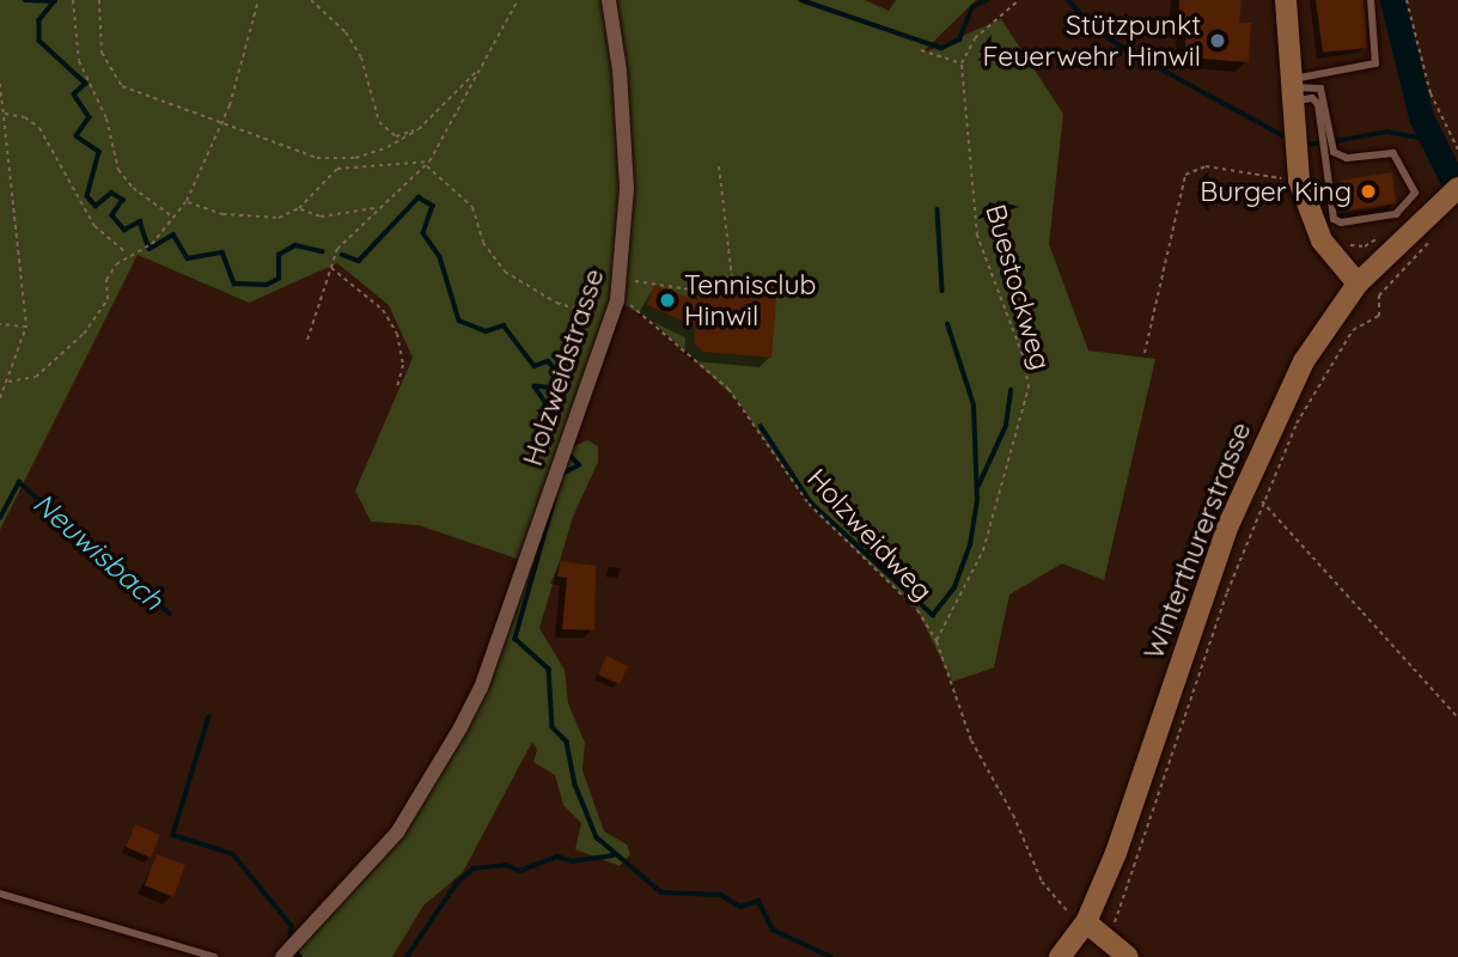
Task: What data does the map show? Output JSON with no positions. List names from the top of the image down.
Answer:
{
  "streets": {
    "main road": ["Winterthurerstrasse"],
    "street": ["Holzweidstrasse"],
    "path": ["Buestockweg", "Holzweidweg"]
  },
  "crossings": [
    ["Buestockweg", "Holzweidweg"],
    ["Holzweidstrasse", "Holzweidweg"],
    ["Holzweidweg", "Winterthurerstrasse"]
  ],
  "water": ["Neuwisbach"],
  "places": ["Stützpunkt Feuerwehr Hinwil", "Burger King", "Tennisclub Hinwil"]
}
